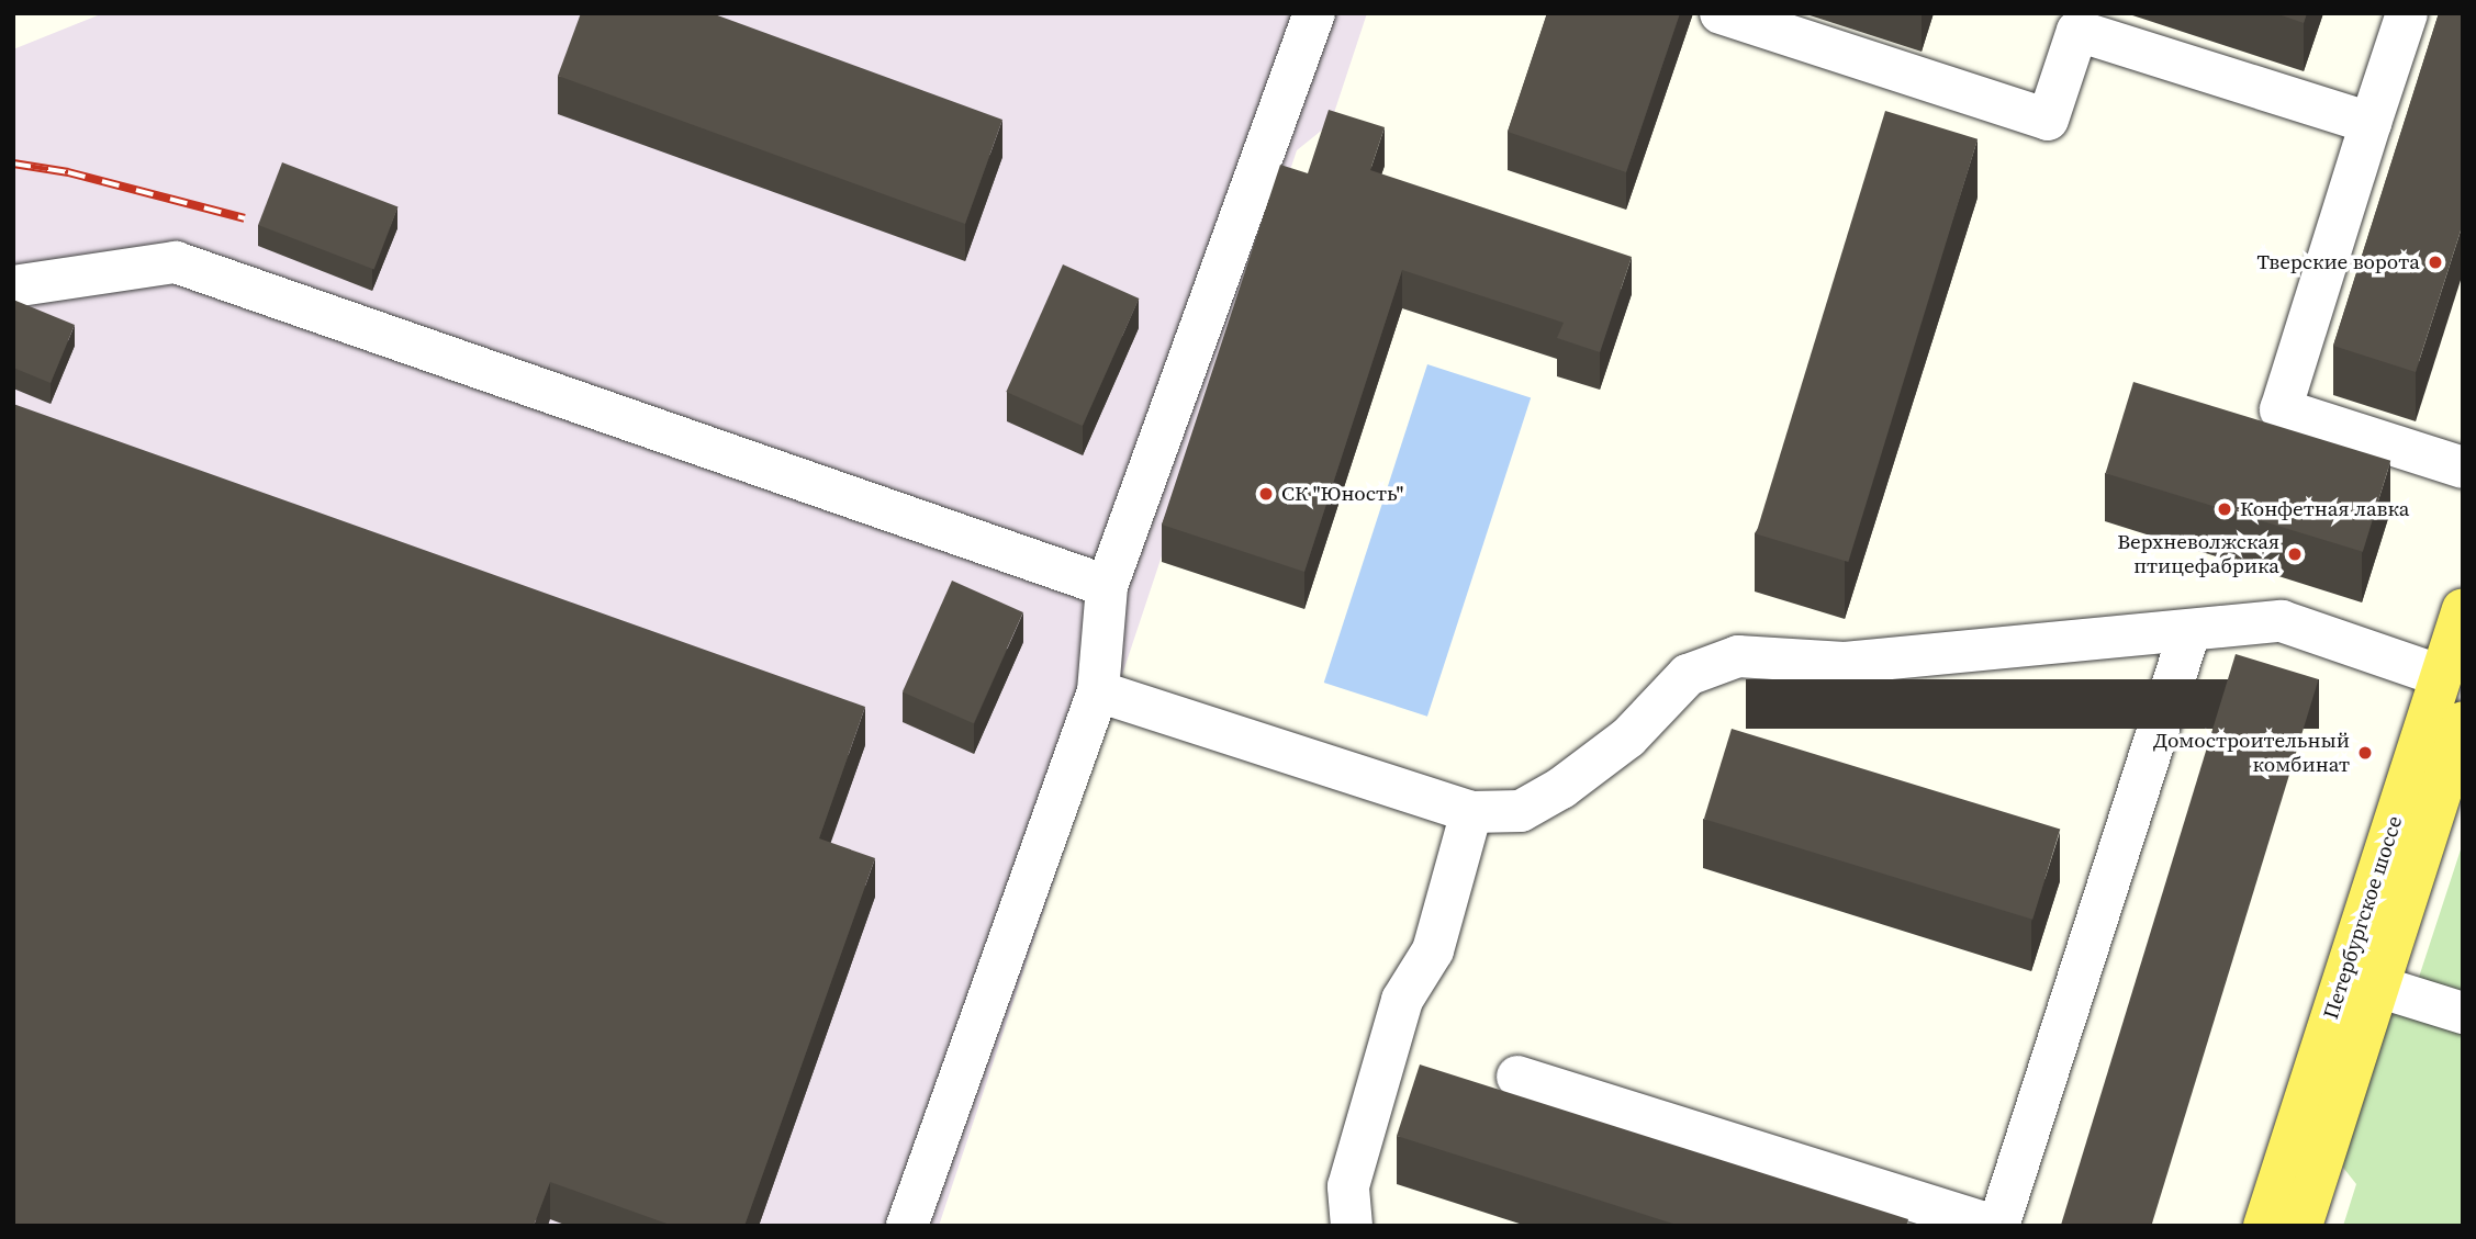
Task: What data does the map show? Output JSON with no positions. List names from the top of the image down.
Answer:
{
  "streets": {
    "main road": ["Петербургское шоссе"]
  },
  "places": [
    "Тверские ворота",
    "СК \"Юность\"",
    "Конфетная лавка",
    "Верхневолжская птицефабрика",
    "Домостроительный комбинат"
  ]
}
